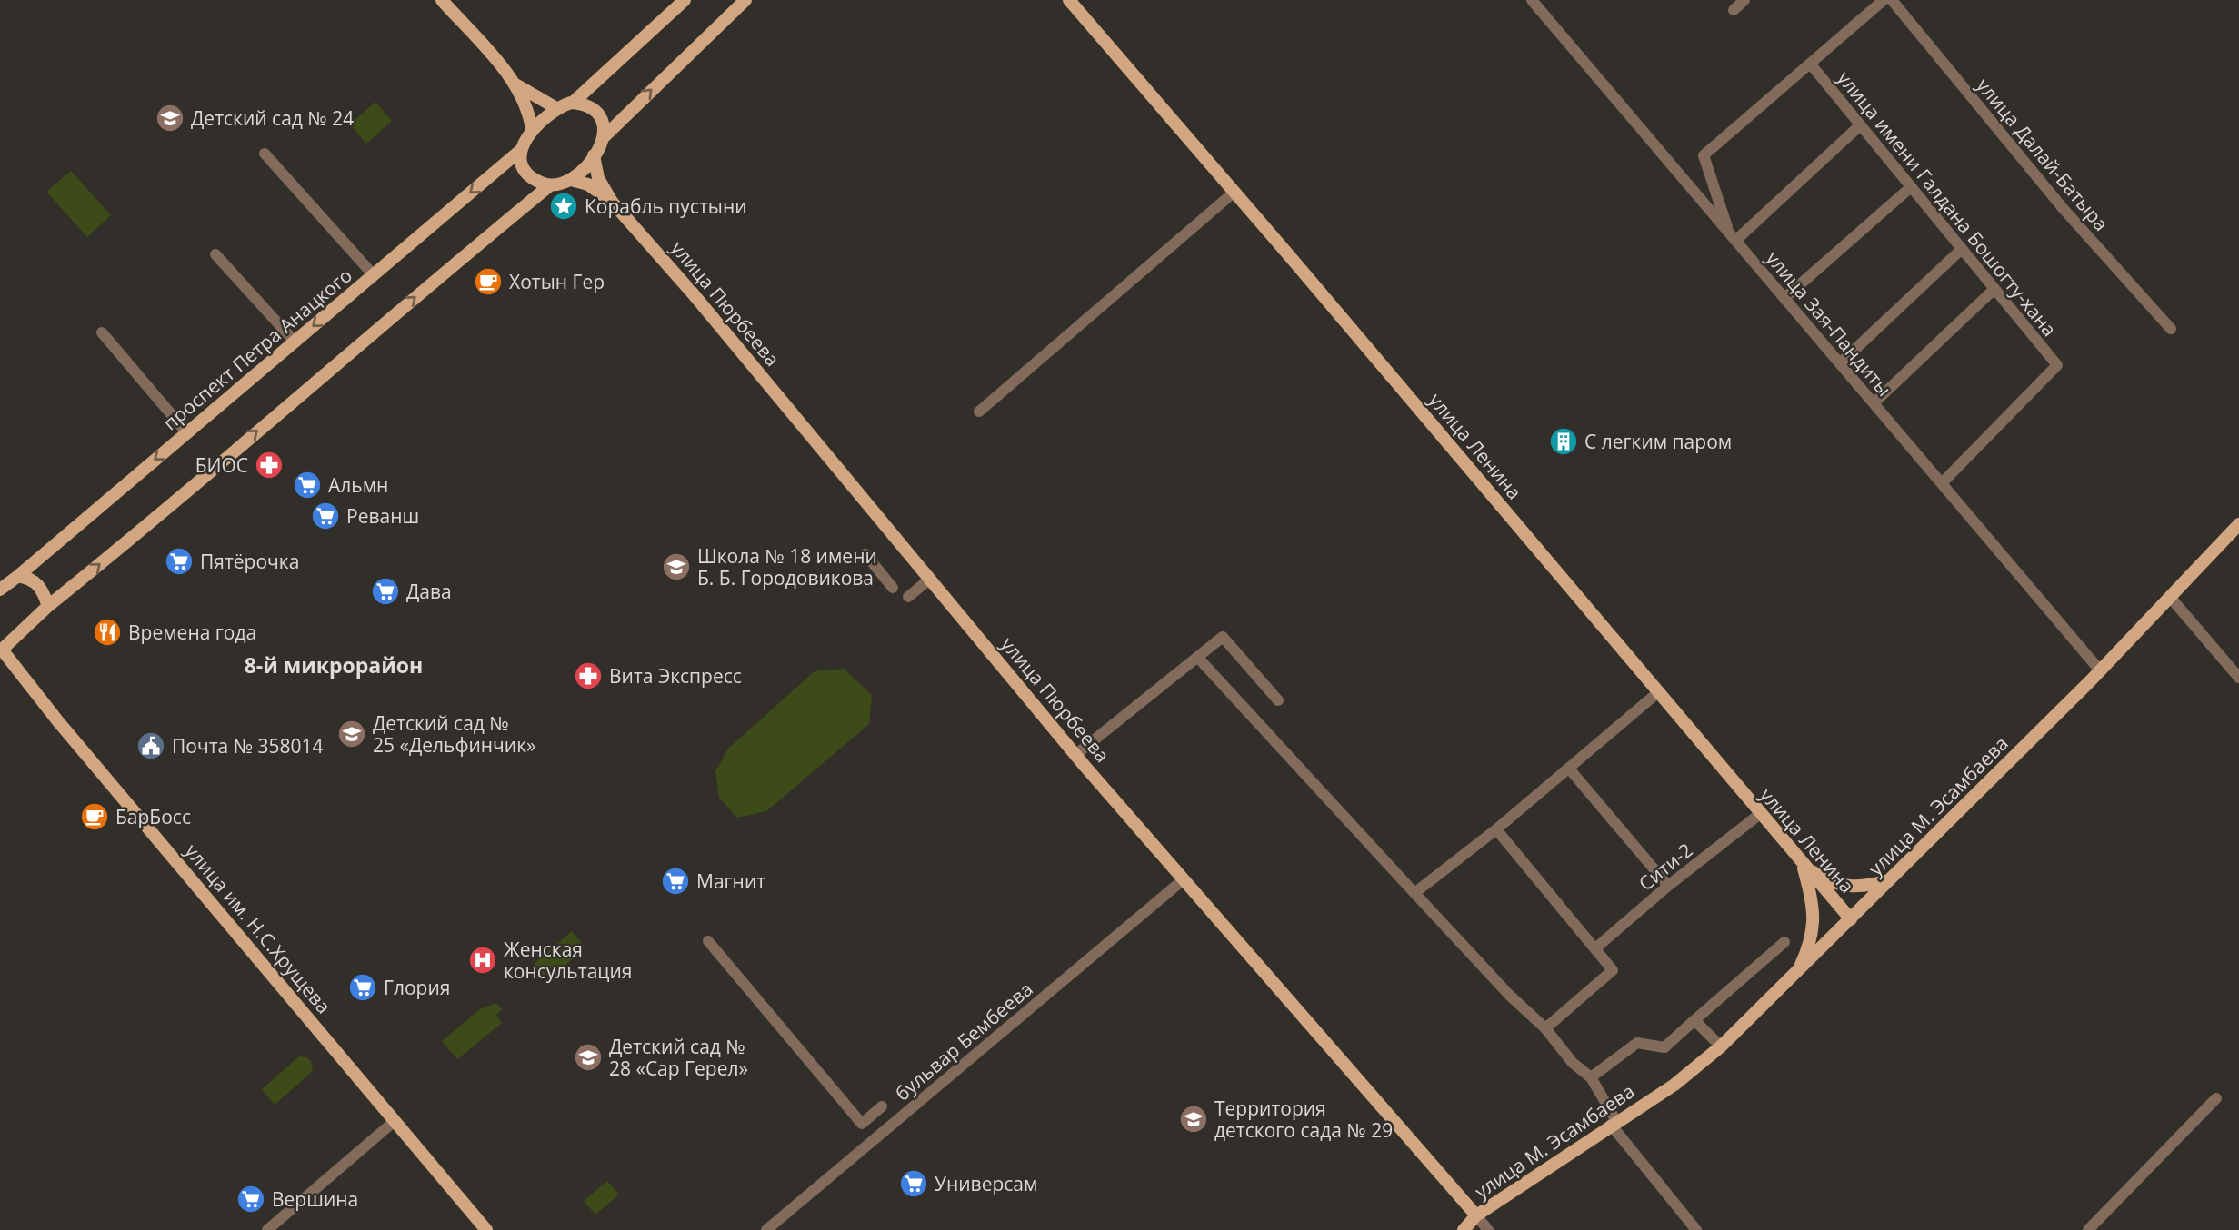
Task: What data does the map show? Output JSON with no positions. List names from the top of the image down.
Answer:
{
  "streets": {
    "main road": [
      "улица Пюрбеева",
      "проспект Петра Анацкого",
      "улица Ленина",
      "улица М. Эсамбаева",
      "улица им. Н.С.Хрущева"
    ],
    "street": [
      "улица Далай-Батыра",
      "улица имени Галдана Бошогту-хана",
      "улица Зая-Пандиты",
      "Сити-2",
      "бульвар Бембеева"
    ]
  },
  "crossings": [
    ["улица имени Галдана Бошогту-хана", "улица Зая-Пандиты"],
    ["улица Пюрбеева", "улица М. Эсамбаева"],
    ["улица Пюрбеева", "бульвар Бембеева"],
    ["улица Зая-Пандиты", "улица М. Эсамбаева"],
    ["улица Ленина", "улица М. Эсамбаева"],
    ["улица Ленина", "Сити-2"]
  ],
  "districts": ["8-й микрорайон"],
  "places": {
    "school or university": [
      "Детский сад № 24",
      "Школа № 18 имени Б. Б. Городовикова",
      "Детский сад № 25 «Дельфинчик»",
      "Детский сад № 28 «Сар Герел»",
      "Территория детского сада № 29"
    ],
    "place": ["Корабль пустыни"],
    "cafe": ["Хотын Гер", "БарБосс"],
    "building": ["С легким паром"],
    "pharmacy": ["БИОС", "Вита Экспресс"],
    "supermarket": [
      "Альмн",
      "Реванш",
      "Пятёрочка",
      "Дава",
      "Магнит",
      "Глория",
      "Универсам",
      "Вершина"
    ],
    "restaurant": ["Времена года"],
    "public building": ["Почта № 358014"],
    "hospital": ["Женская консультация"]
  }
}
